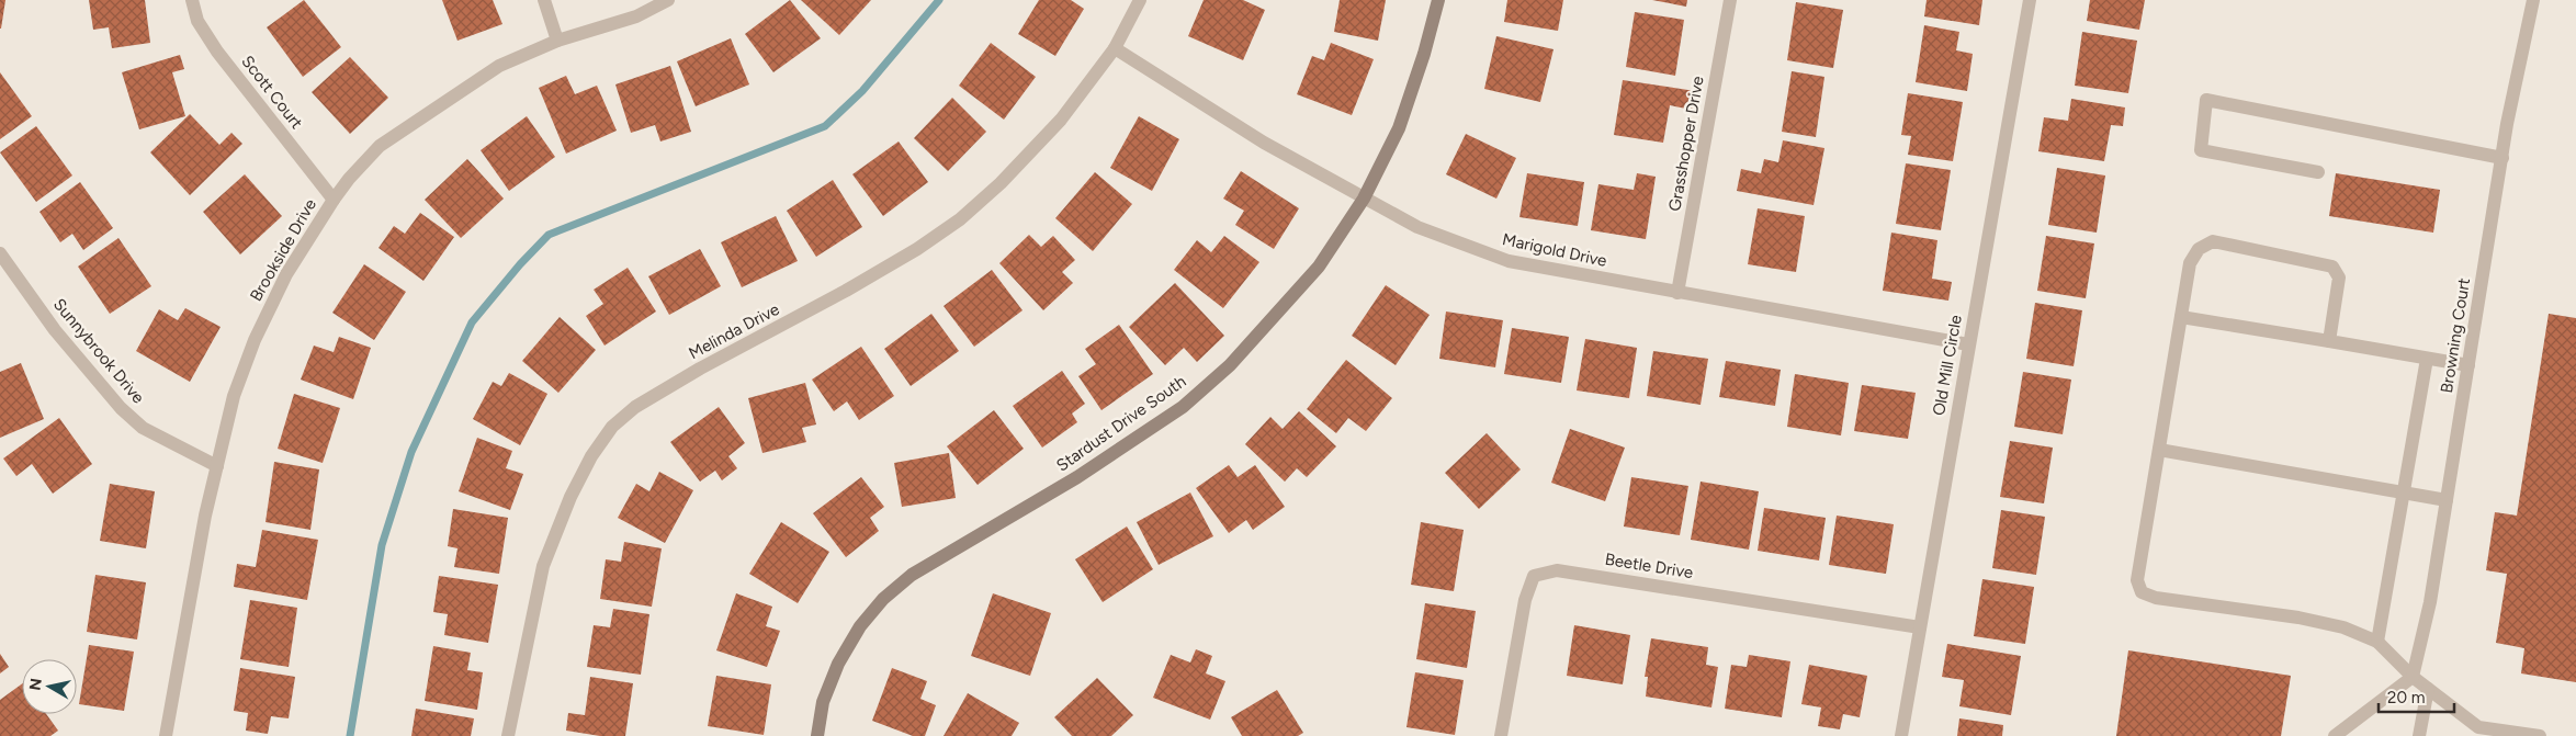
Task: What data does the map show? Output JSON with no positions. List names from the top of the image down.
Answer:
{
  "streets": {
    "street": [
      "Scott Court",
      "Grasshopper Drive",
      "Brookside Drive",
      "Marigold Drive",
      "Melinda Drive",
      "Browning Court",
      "Sunnybrook Drive",
      "Old Mill Circle",
      "Stardust Drive South",
      "Beetle Drive"
    ]
  },
  "crossings": [
    ["Scott Court", "Brookside Drive"],
    ["Grasshopper Drive", "Marigold Drive"],
    ["Brookside Drive", "Sunnybrook Drive"],
    ["Marigold Drive", "Melinda Drive"],
    ["Marigold Drive", "Old Mill Circle"],
    ["Marigold Drive", "Stardust Drive South"],
    ["Old Mill Circle", "Beetle Drive"]
  ],
  "scale_bar": "20 m",
  "north": "left"
}
